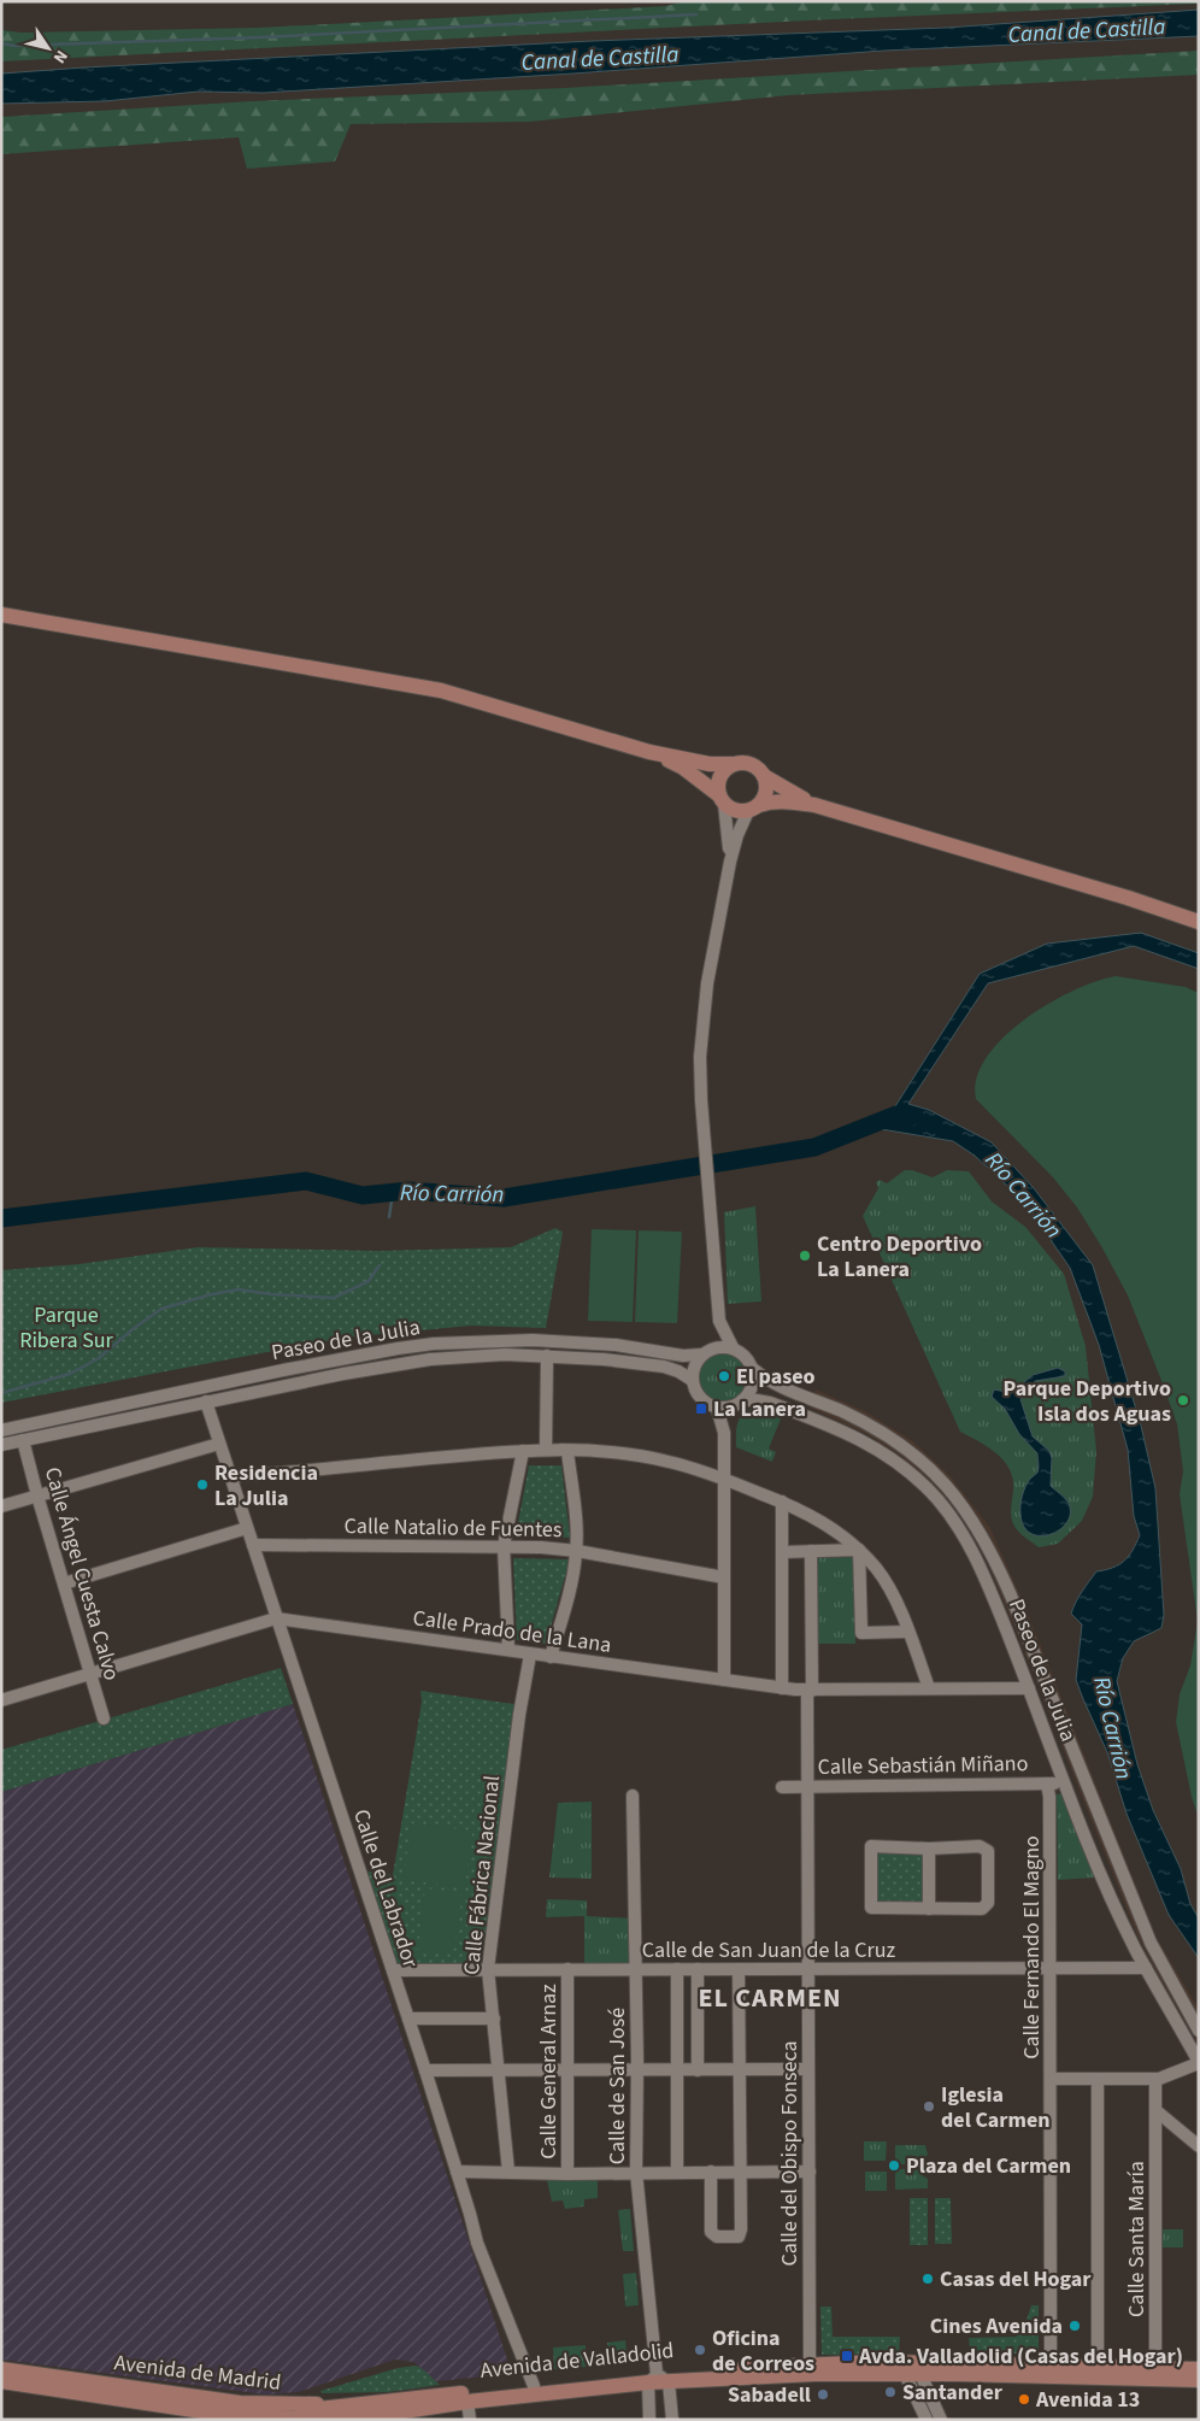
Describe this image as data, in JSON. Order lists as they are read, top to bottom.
{
  "streets": {
    "main road": ["Avenida de Valladolid", "Avenida de Madrid"],
    "street": [
      "Paseo de la Julia",
      "Calle Natalio de Fuentes",
      "Calle Ángel Cuesta Calvo",
      "Calle Prado de la Lana",
      "Calle Sebastián Miñano",
      "Calle Fábrica Nacional",
      "Calle del Labrador",
      "Calle Fernando El Magno",
      "Calle de San Juan de la Cruz",
      "Calle General Arnaz",
      "Calle de San José",
      "Calle del Obispo Fonseca",
      "Calle Santa María"
    ]
  },
  "crossings": [
    ["Paseo de la Julia", "Calle Ángel Cuesta Calvo"],
    ["Paseo de la Julia", "Calle Prado de la Lana"],
    ["Paseo de la Julia", "Calle Sebastián Miñano"],
    ["Paseo de la Julia", "Calle del Labrador"],
    ["Paseo de la Julia", "Calle de San Juan de la Cruz"],
    ["Calle Natalio de Fuentes", "Calle del Labrador"],
    ["Calle Ángel Cuesta Calvo", "Calle Prado de la Lana"],
    ["Calle Prado de la Lana", "Calle Fábrica Nacional"],
    ["Calle Prado de la Lana", "Calle del Labrador"],
    ["Calle Prado de la Lana", "Calle del Obispo Fonseca"],
    ["Calle Sebastián Miñano", "Calle Fernando El Magno"],
    ["Calle Sebastián Miñano", "Calle del Obispo Fonseca"],
    ["Calle Fábrica Nacional", "Calle de San Juan de la Cruz"],
    ["Calle del Labrador", "Calle de San Juan de la Cruz"],
    ["Calle del Labrador", "Avenida de Valladolid"],
    ["Calle Fernando El Magno", "Calle de San Juan de la Cruz"],
    ["Calle Fernando El Magno", "Avenida de Valladolid"],
    ["Calle de San Juan de la Cruz", "Calle General Arnaz"],
    ["Calle de San Juan de la Cruz", "Calle de San José"],
    ["Calle de San Juan de la Cruz", "Calle del Obispo Fonseca"],
    ["Calle de San José", "Avenida de Valladolid"],
    ["Calle del Obispo Fonseca", "Avenida de Valladolid"],
    ["Calle Santa María", "Avenida de Valladolid"],
    ["Avenida de Valladolid", "Avenida de Madrid"]
  ],
  "districts": ["EL CARMEN"],
  "water": ["Canal de Castilla", "Río Carrión"],
  "parks": ["Parque Ribera Sur"],
  "places": {
    "other": [
      "Centro Deportivo La Lanera",
      "El paseo",
      "Parque Deportivo Isla dos Aguas",
      "Residencia La Julia",
      "Iglesia del Carmen",
      "Plaza del Carmen",
      "Casas del Hogar",
      "Cines Avenida",
      "Oficina de Correos",
      "Santander",
      "Sabadell",
      "Avenida 13"
    ],
    "transit": ["La Lanera", "Avda. Valladolid (Casas del Hogar)"]
  },
  "north": "bottom right"
}
